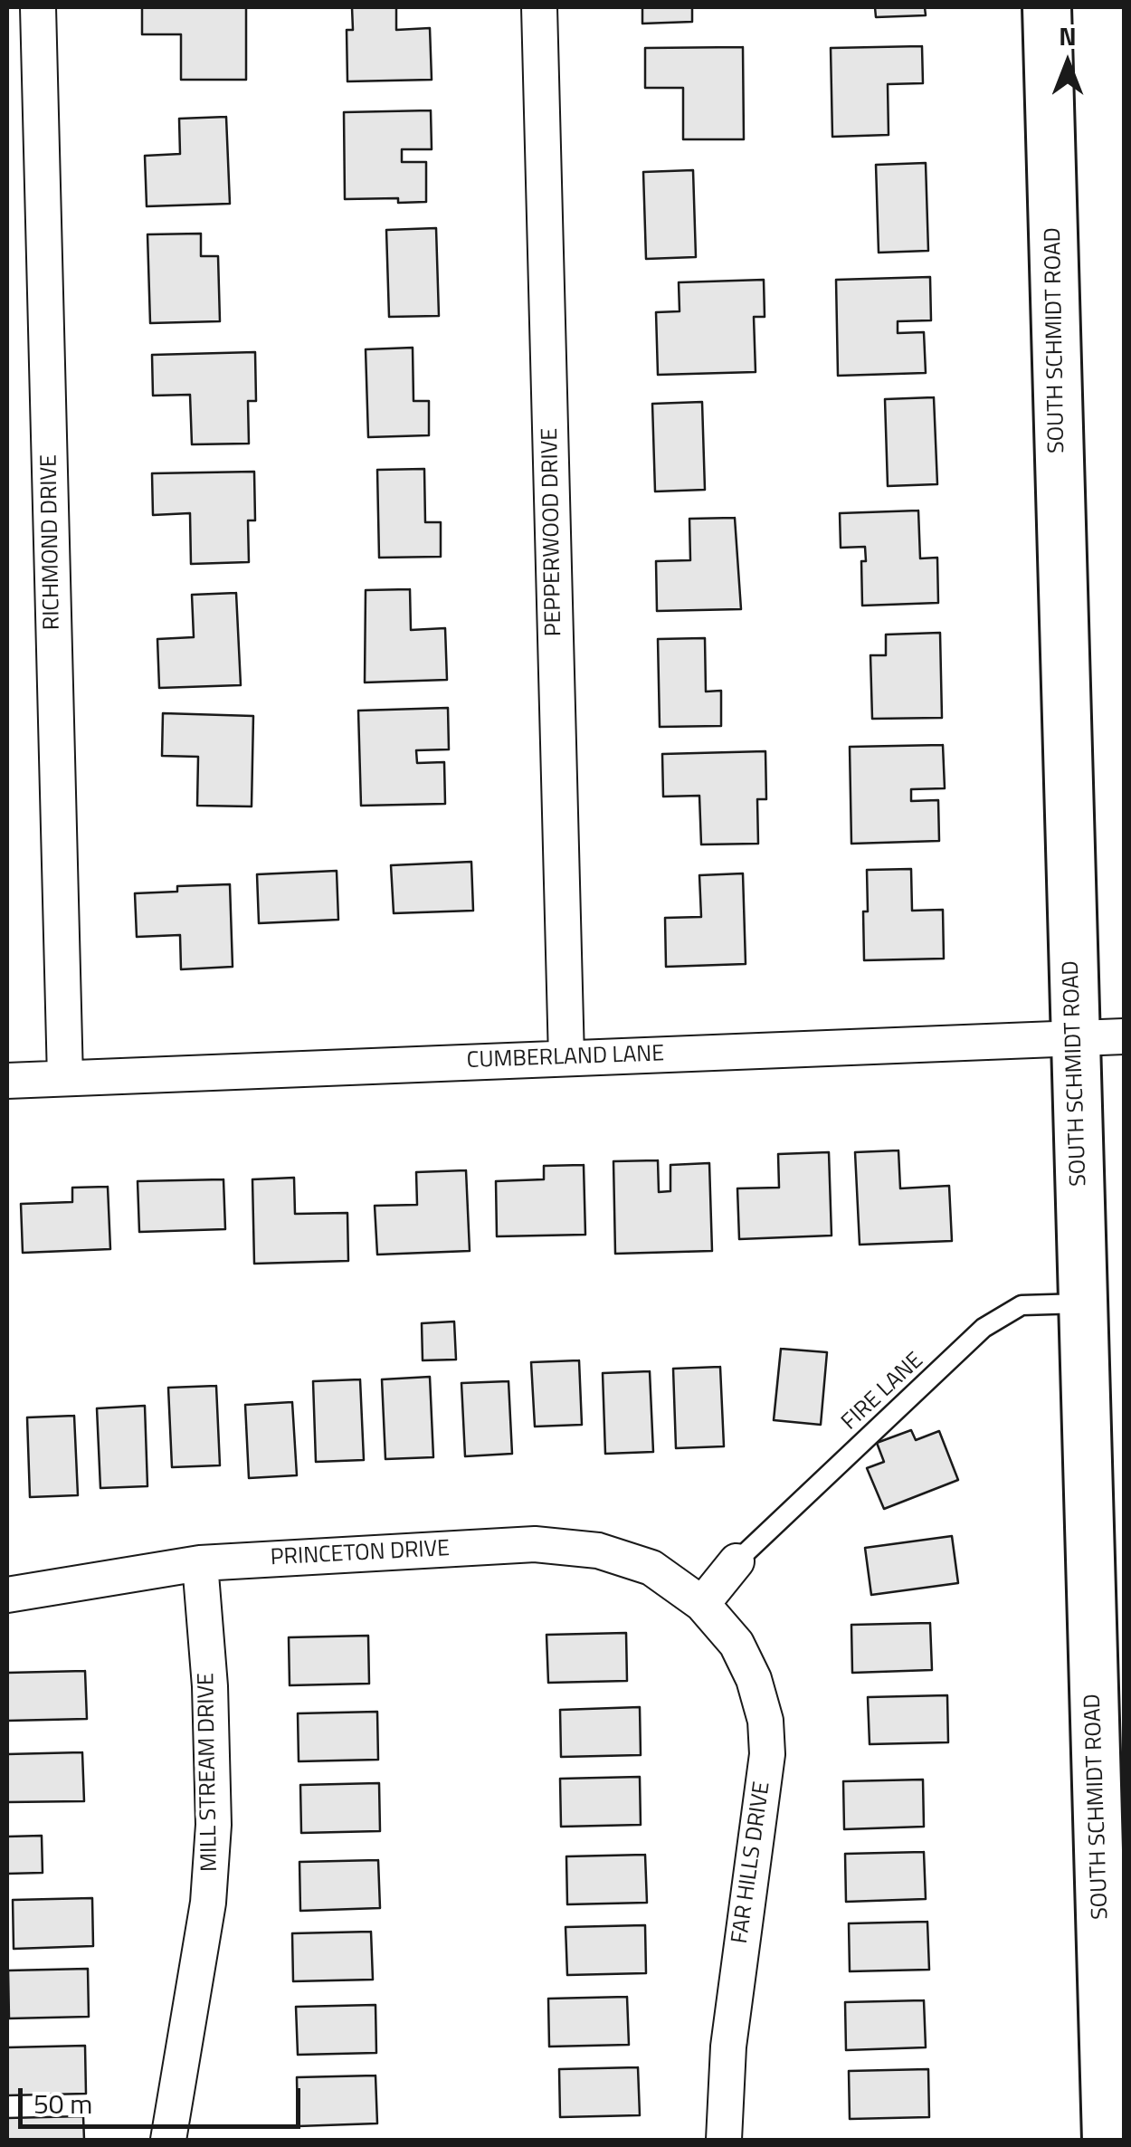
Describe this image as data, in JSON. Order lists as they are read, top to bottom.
{
  "streets": {
    "street": [
      "SOUTH SCHMIDT ROAD",
      "PEPPERWOOD DRIVE",
      "RICHMOND DRIVE",
      "CUMBERLAND LANE",
      "PRINCETON DRIVE",
      "MILL STREAM DRIVE",
      "FAR HILLS DRIVE"
    ],
    "lane": ["FIRE LANE"]
  },
  "crossings": [
    ["SOUTH SCHMIDT ROAD", "CUMBERLAND LANE"],
    ["SOUTH SCHMIDT ROAD", "FIRE LANE"],
    ["PEPPERWOOD DRIVE", "CUMBERLAND LANE"],
    ["RICHMOND DRIVE", "CUMBERLAND LANE"],
    ["PRINCETON DRIVE", "MILL STREAM DRIVE"],
    ["PRINCETON DRIVE", "FAR HILLS DRIVE"]
  ],
  "scale_bar": "50 m",
  "north": "top"
}
